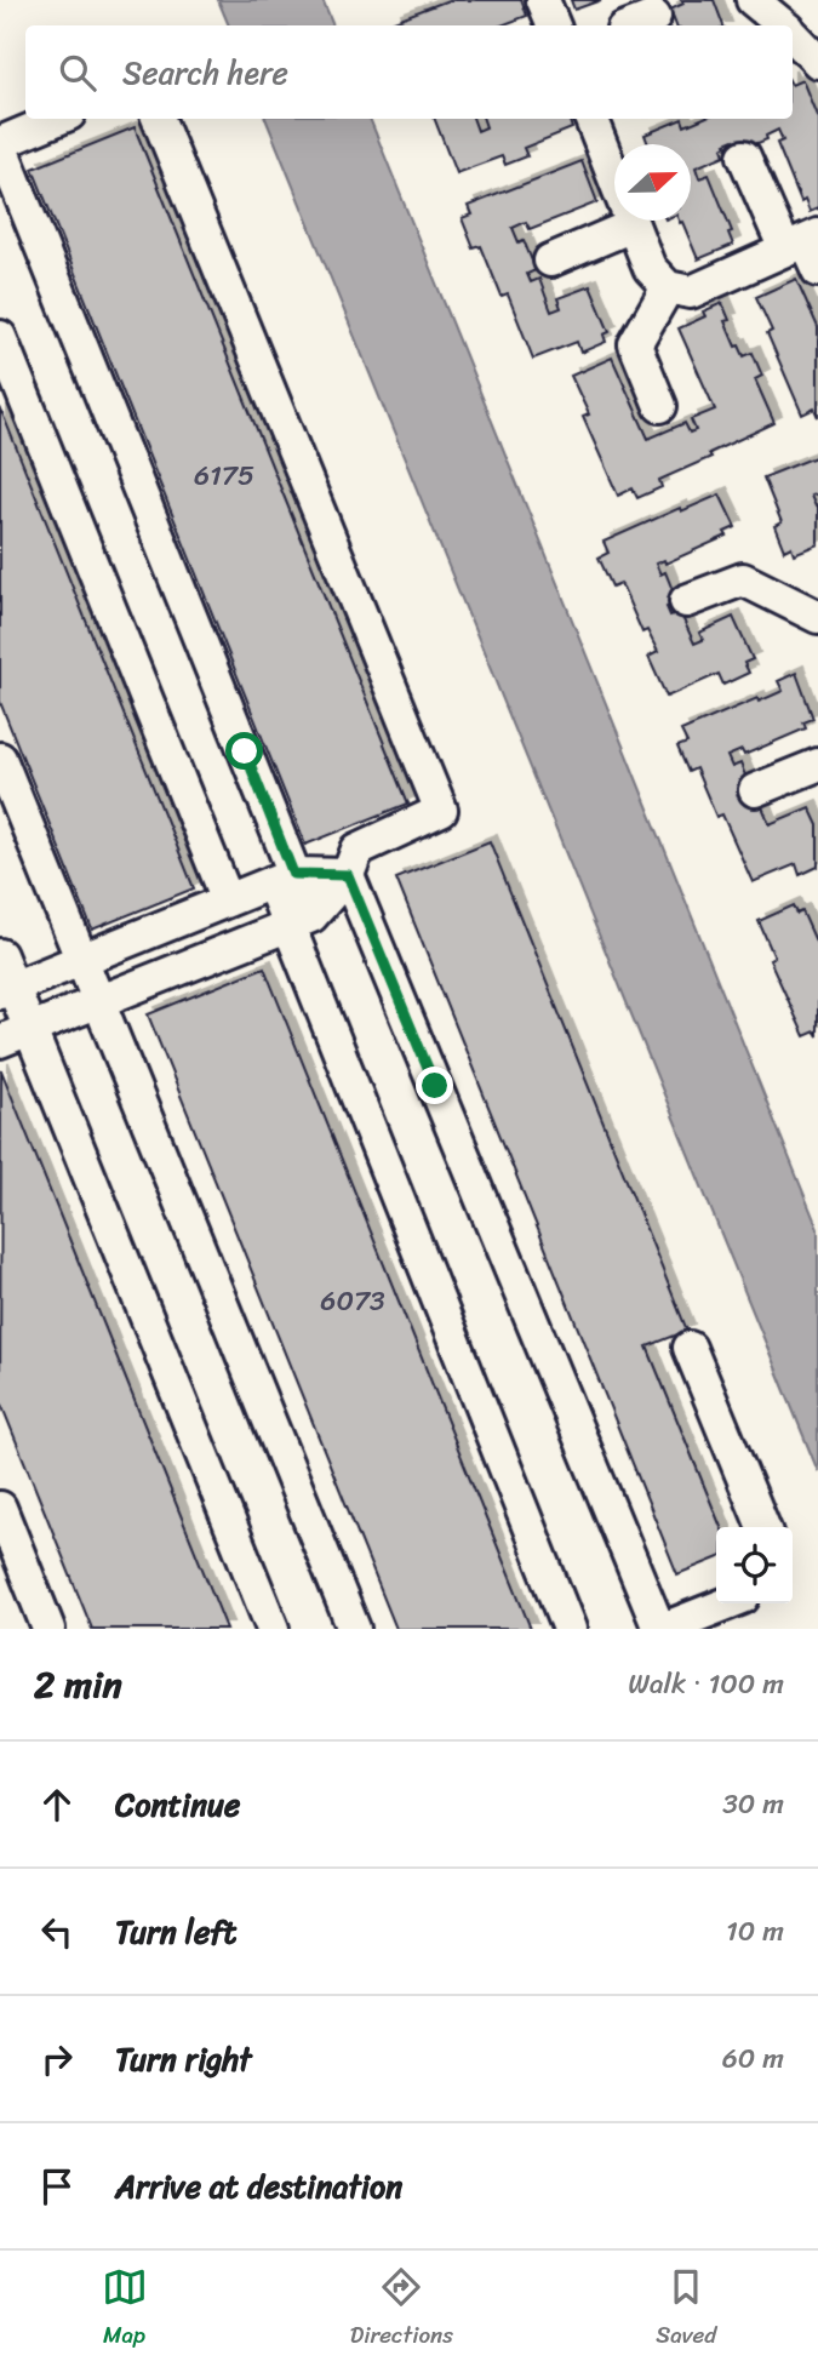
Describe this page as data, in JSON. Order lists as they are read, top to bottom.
{
  "house_numbers": ["6175", "6073"],
  "north": "right",
  "page": {
    "search": "Search here",
    "heading": ["2 min", "Walk · 100 m"],
    "list": [
      ["Continue", "30 m"],
      ["Turn left", "10 m"],
      ["Turn right", "60 m"],
      "Arrive at destination"
    ],
    "nav": ["Map", "Directions", "Saved"]
  }
}
